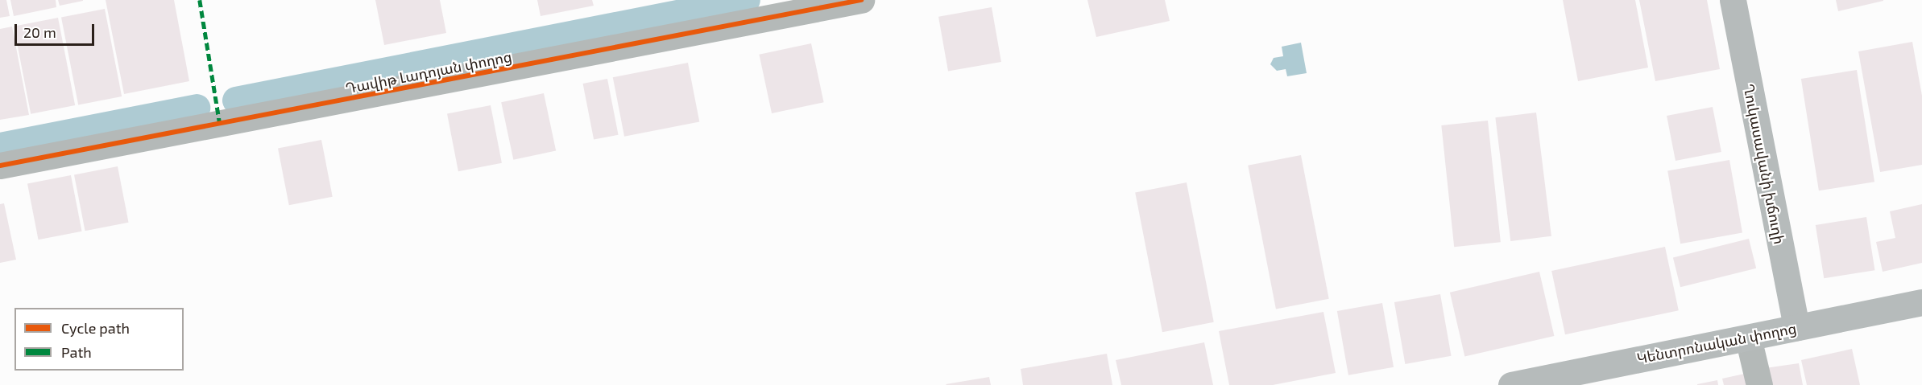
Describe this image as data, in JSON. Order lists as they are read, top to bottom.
{
  "streets": {
    "main road": ["Ղուկասավանի խճուղի", "Կենտրոնական փողոց"],
    "street": ["Դավիթ Լադոյան փողոց"]
  },
  "crossings": [
    ["Ղուկասավանի խճուղի", "Կենտրոնական փողոց"]
  ],
  "legend": ["Cycle path", "Path"],
  "scale_bar": "20 m"
}
